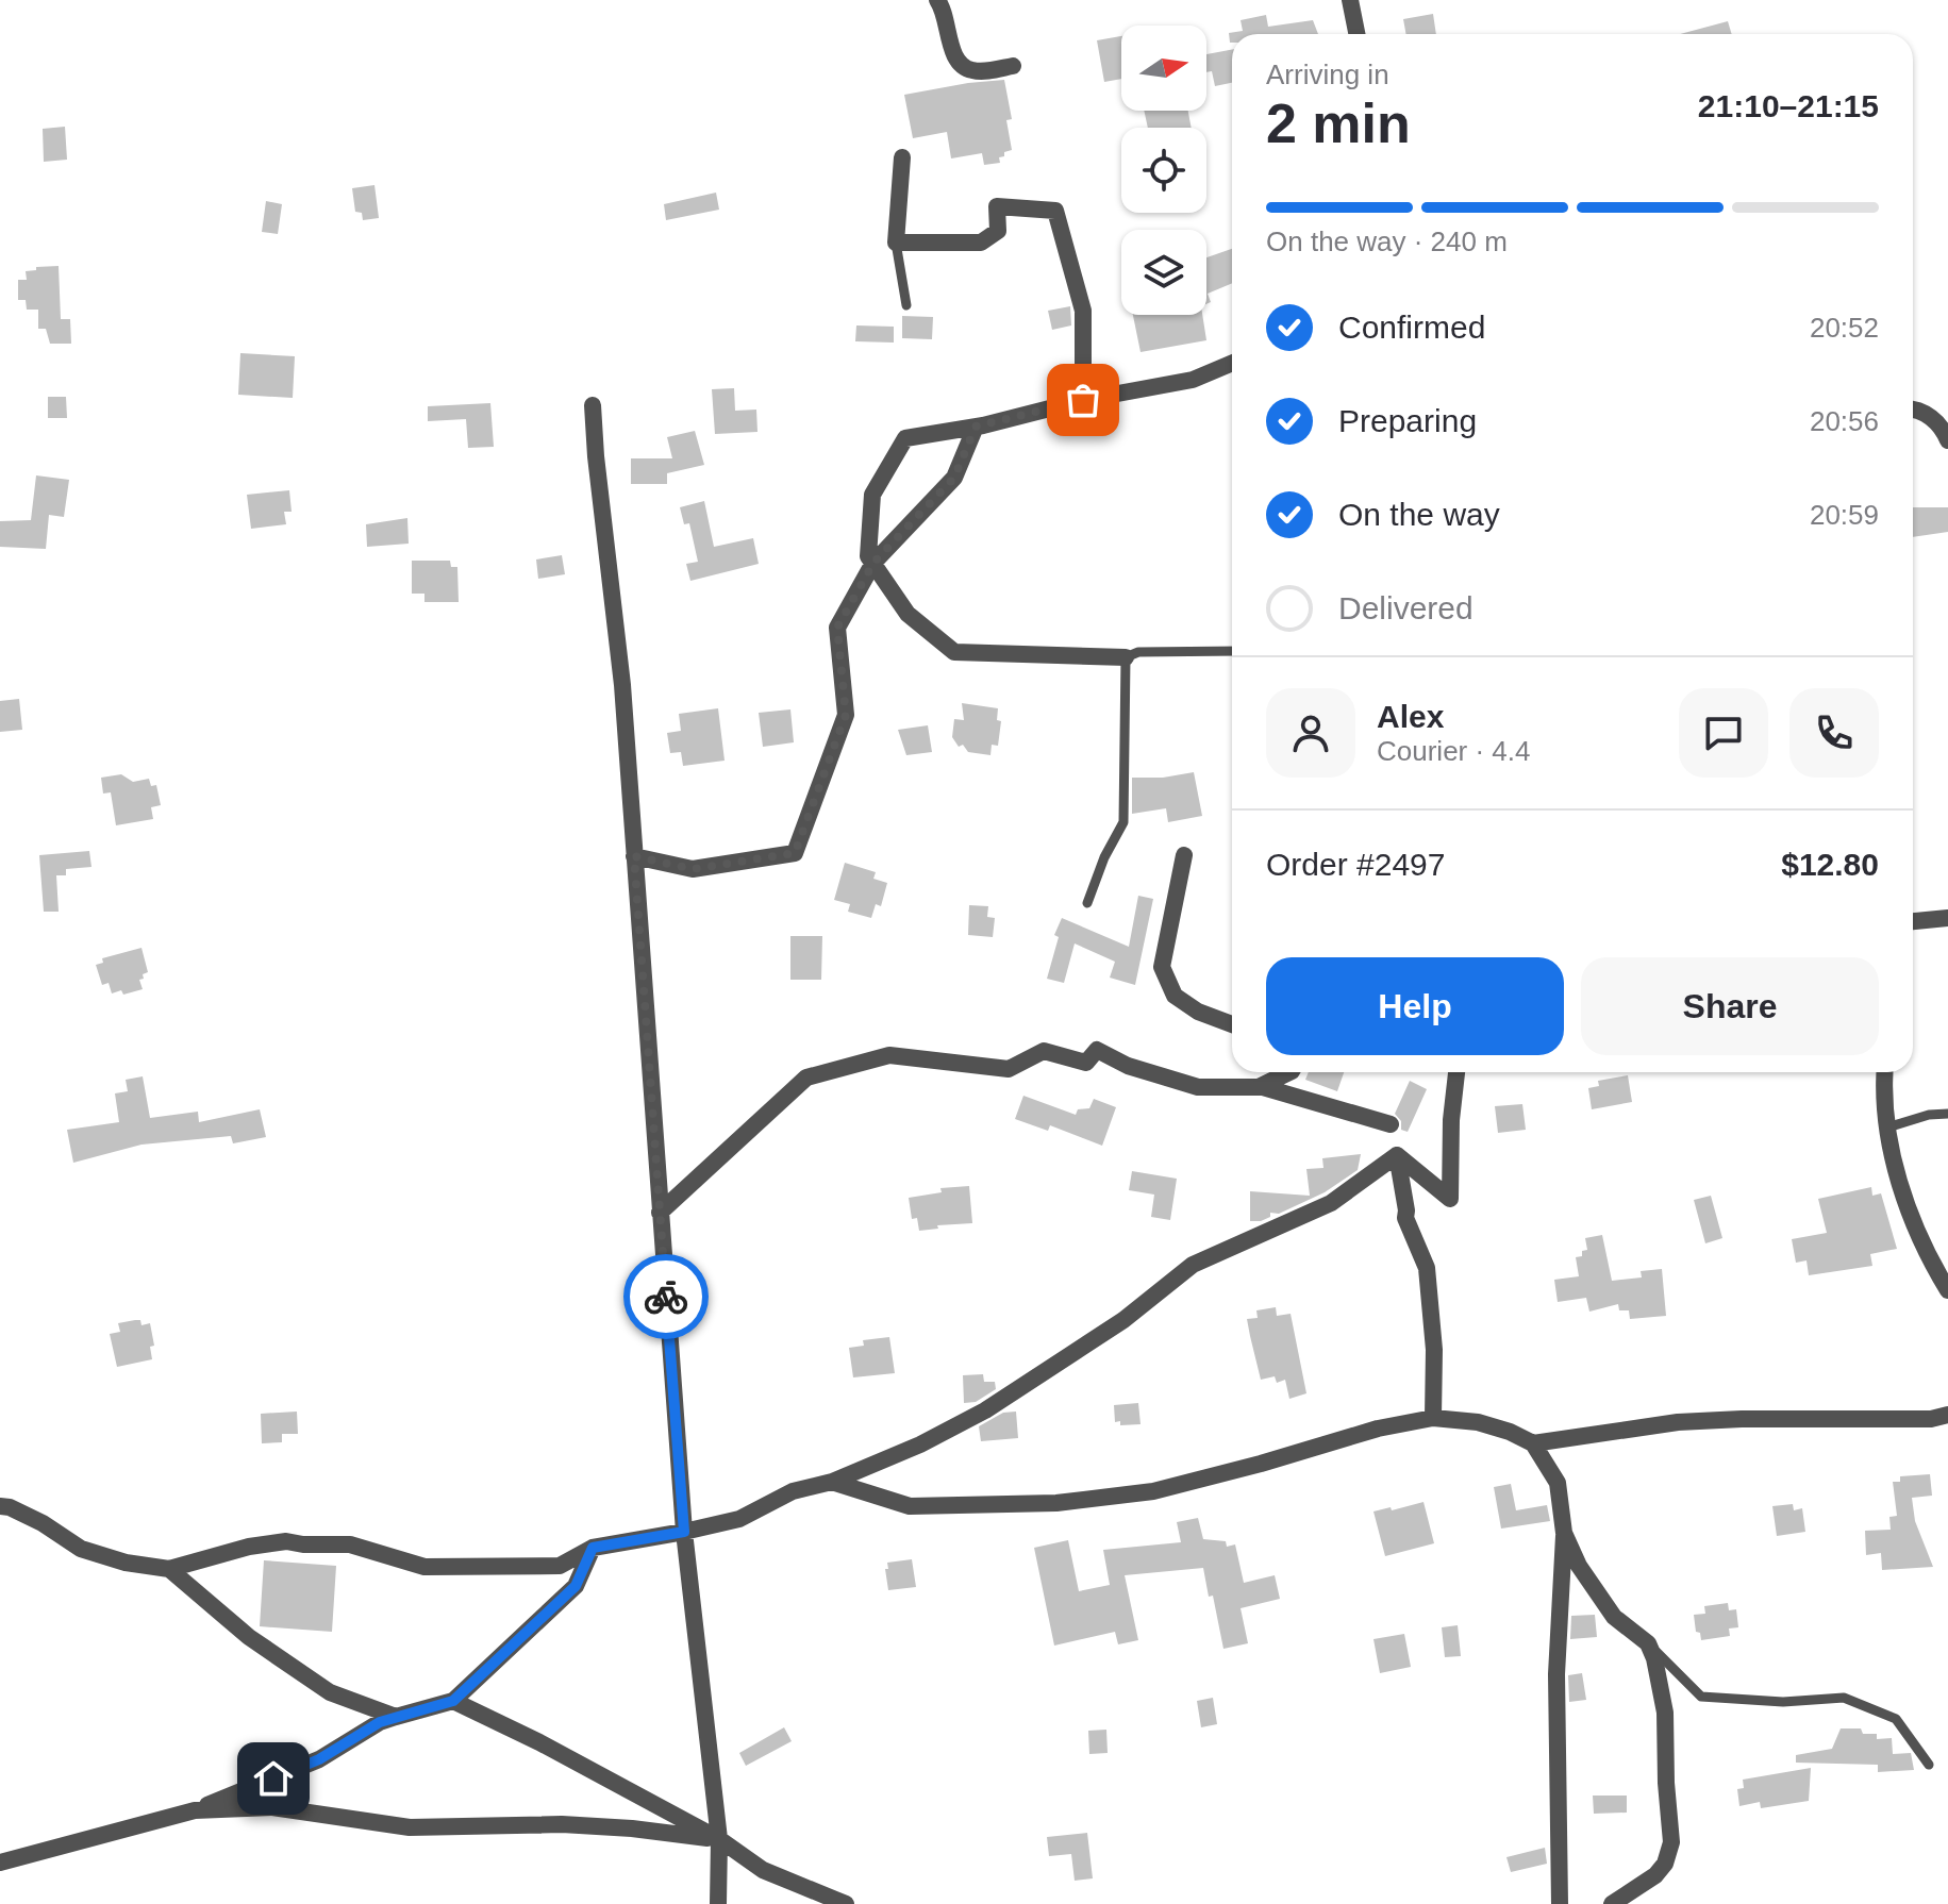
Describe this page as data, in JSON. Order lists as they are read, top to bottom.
{
  "north": "right",
  "page": {
    "heading": ["2 min", "Arriving in", "21:10–21:15"],
    "panel": [
      "Alex",
      "Courier · 4.4",
      "Order #2497",
      "$12.80"
    ],
    "bar": "On the way · 240 m",
    "list": [
      ["Confirmed", "20:52"],
      ["Preparing", "20:56"],
      ["On the way", "20:59"],
      "Delivered"
    ],
    "buttons": ["Help", "Share"]
  }
}
